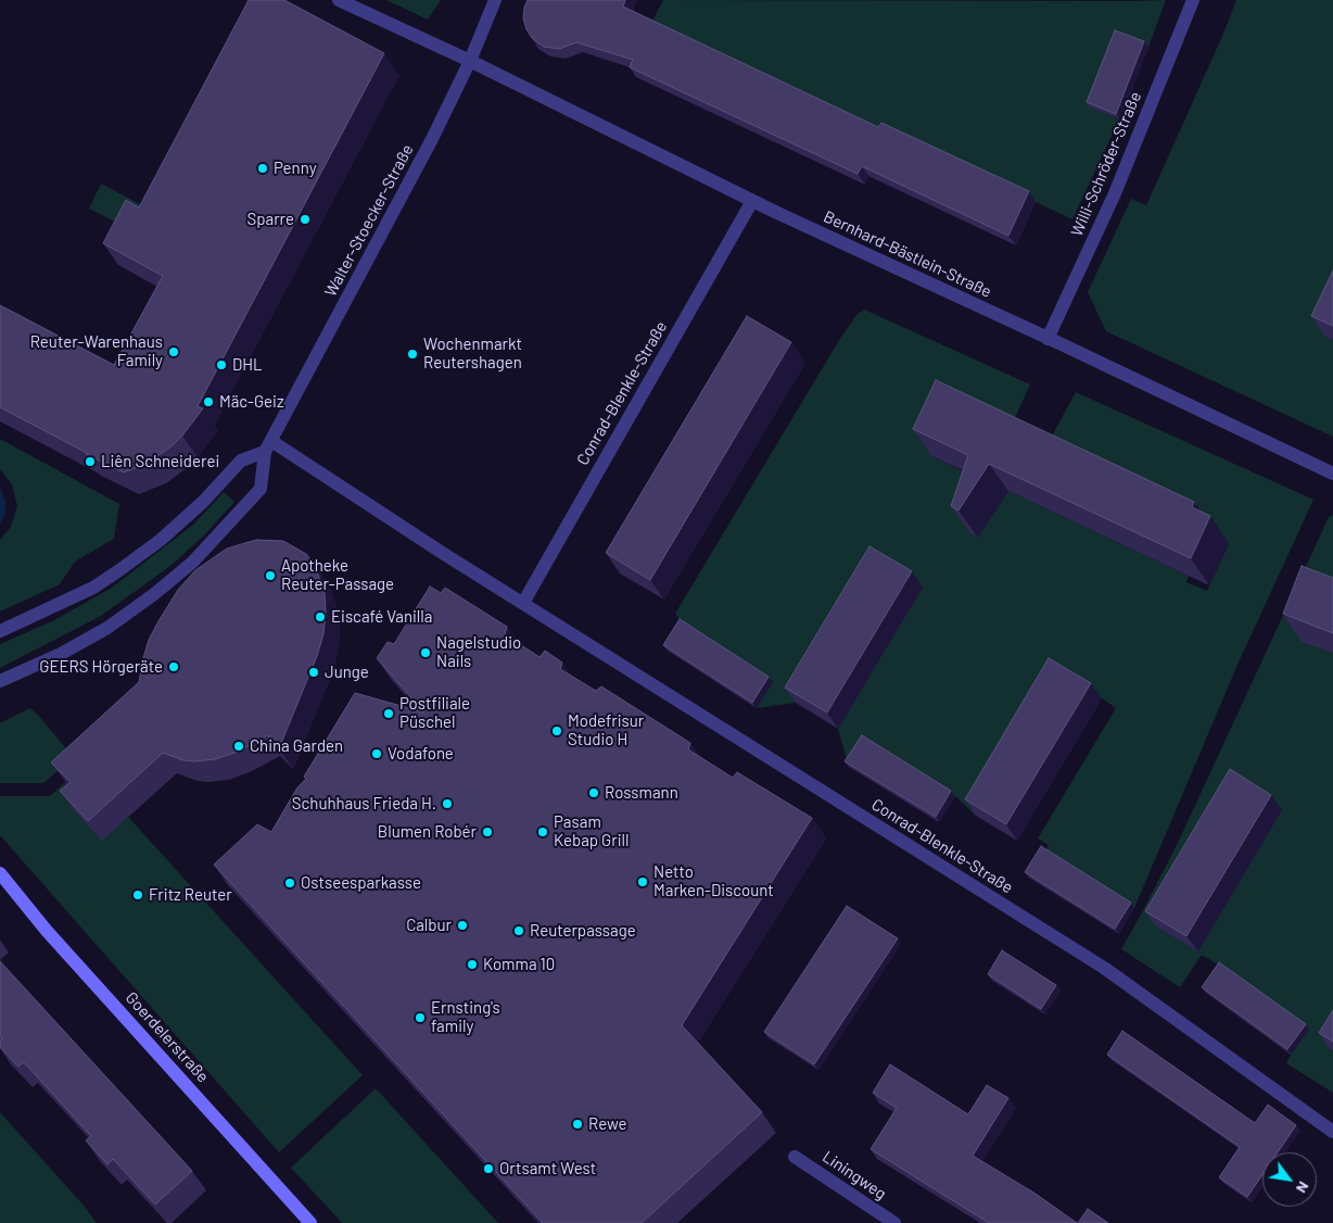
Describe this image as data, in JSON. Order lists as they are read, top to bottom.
{
  "streets": {
    "street": [
      "Willi-Schröder-Straße",
      "Walter-Stoecker-Straße",
      "Bernhard-Bästlein-Straße",
      "Conrad-Blenkle-Straße",
      "Goerdelerstraße",
      "Liningweg"
    ]
  },
  "crossings": [
    ["Willi-Schröder-Straße", "Bernhard-Bästlein-Straße"],
    ["Walter-Stoecker-Straße", "Bernhard-Bästlein-Straße"],
    ["Walter-Stoecker-Straße", "Conrad-Blenkle-Straße"],
    ["Bernhard-Bästlein-Straße", "Conrad-Blenkle-Straße"]
  ],
  "places": [
    "Penny",
    "Sparre",
    "Reuter-Warenhaus Family",
    "Wochenmarkt Reutershagen",
    "DHL",
    "Mäc-Geiz",
    "Liên Schneiderei",
    "Apotheke Reuter-Passage",
    "Eiscafé Vanilla",
    "Nagelstudio Nails",
    "GEERS Hörgeräte",
    "Junge",
    "Postfiliale Püschel",
    "Modefrisur Studio H",
    "China Garden",
    "Vodafone",
    "Rossmann",
    "Schuhhaus Frieda H.",
    "Blumen Robér",
    "Pasam Kebap Grill",
    "Netto Marken-Discount",
    "Ostseesparkasse",
    "Fritz Reuter",
    "Calbur",
    "Reuterpassage",
    "Komma 10",
    "Ernsting's family",
    "Rewe",
    "Ortsamt West"
  ],
  "north": "bottom right"
}
